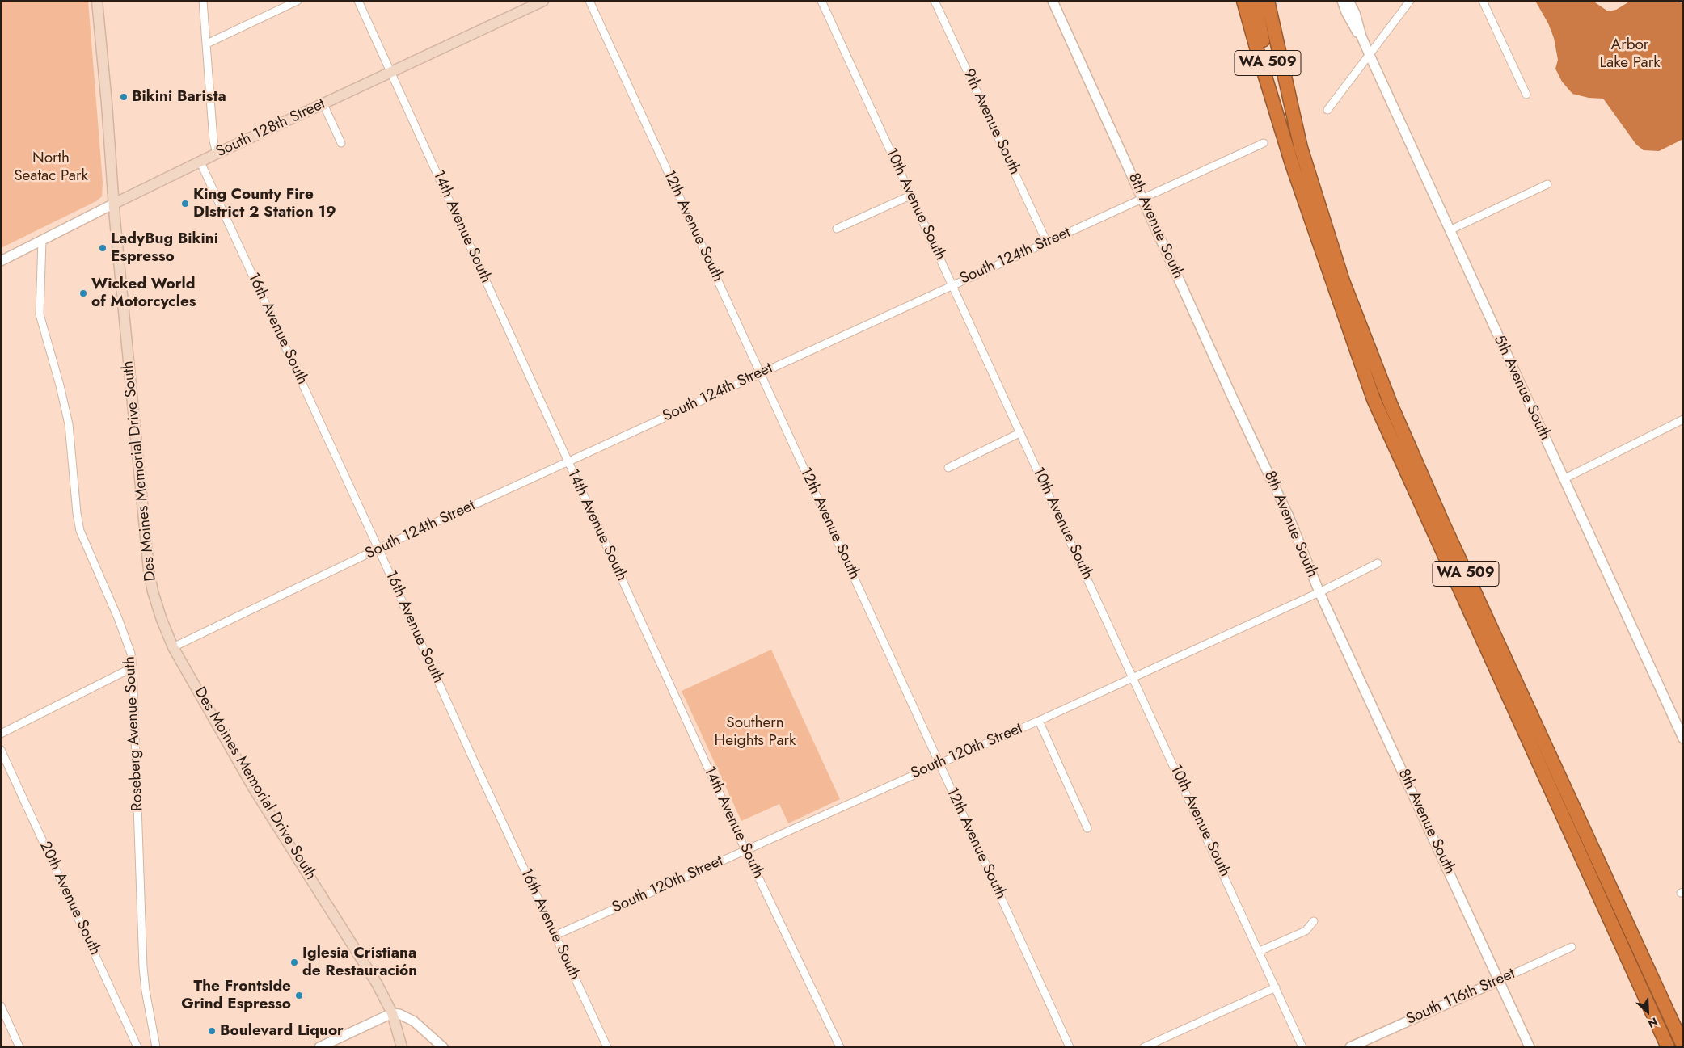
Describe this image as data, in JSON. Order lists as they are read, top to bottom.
{
  "streets": {
    "highway": ["WA 509"],
    "main road": ["South 128th Street", "Des Moines Memorial Drive South"],
    "street": [
      "9th Avenue South",
      "10th Avenue South",
      "12th Avenue South",
      "8th Avenue South",
      "14th Avenue South",
      "South 124th Street",
      "16th Avenue South",
      "5th Avenue South",
      "Roseberg Avenue South",
      "South 120th Street",
      "20th Avenue South",
      "South 116th Street"
    ]
  },
  "crossings": [
    ["9th Avenue South", "South 124th Street"],
    ["South 128th Street", "14th Avenue South"],
    ["South 128th Street", "16th Avenue South"],
    ["South 128th Street", "Des Moines Memorial Drive South"],
    ["South 128th Street", "Roseberg Avenue South"],
    ["10th Avenue South", "South 124th Street"],
    ["10th Avenue South", "South 120th Street"],
    ["12th Avenue South", "South 124th Street"],
    ["12th Avenue South", "South 120th Street"],
    ["8th Avenue South", "South 124th Street"],
    ["8th Avenue South", "South 120th Street"],
    ["8th Avenue South", "South 116th Street"],
    ["14th Avenue South", "South 124th Street"],
    ["14th Avenue South", "South 120th Street"],
    ["South 124th Street", "16th Avenue South"],
    ["South 124th Street", "Des Moines Memorial Drive South"],
    ["16th Avenue South", "South 120th Street"]
  ],
  "parks": ["Arbor Lake Park", "North Seatac Park", "Southern Heights Park"],
  "places": [
    "Bikini Barista",
    "King County Fire DIstrict 2 Station 19",
    "LadyBug Bikini Espresso",
    "Wicked World of Motorcycles",
    "Iglesia Cristiana de Restauración",
    "The Frontside Grind Espresso",
    "Boulevard Liquor"
  ],
  "north": "bottom right"
}
